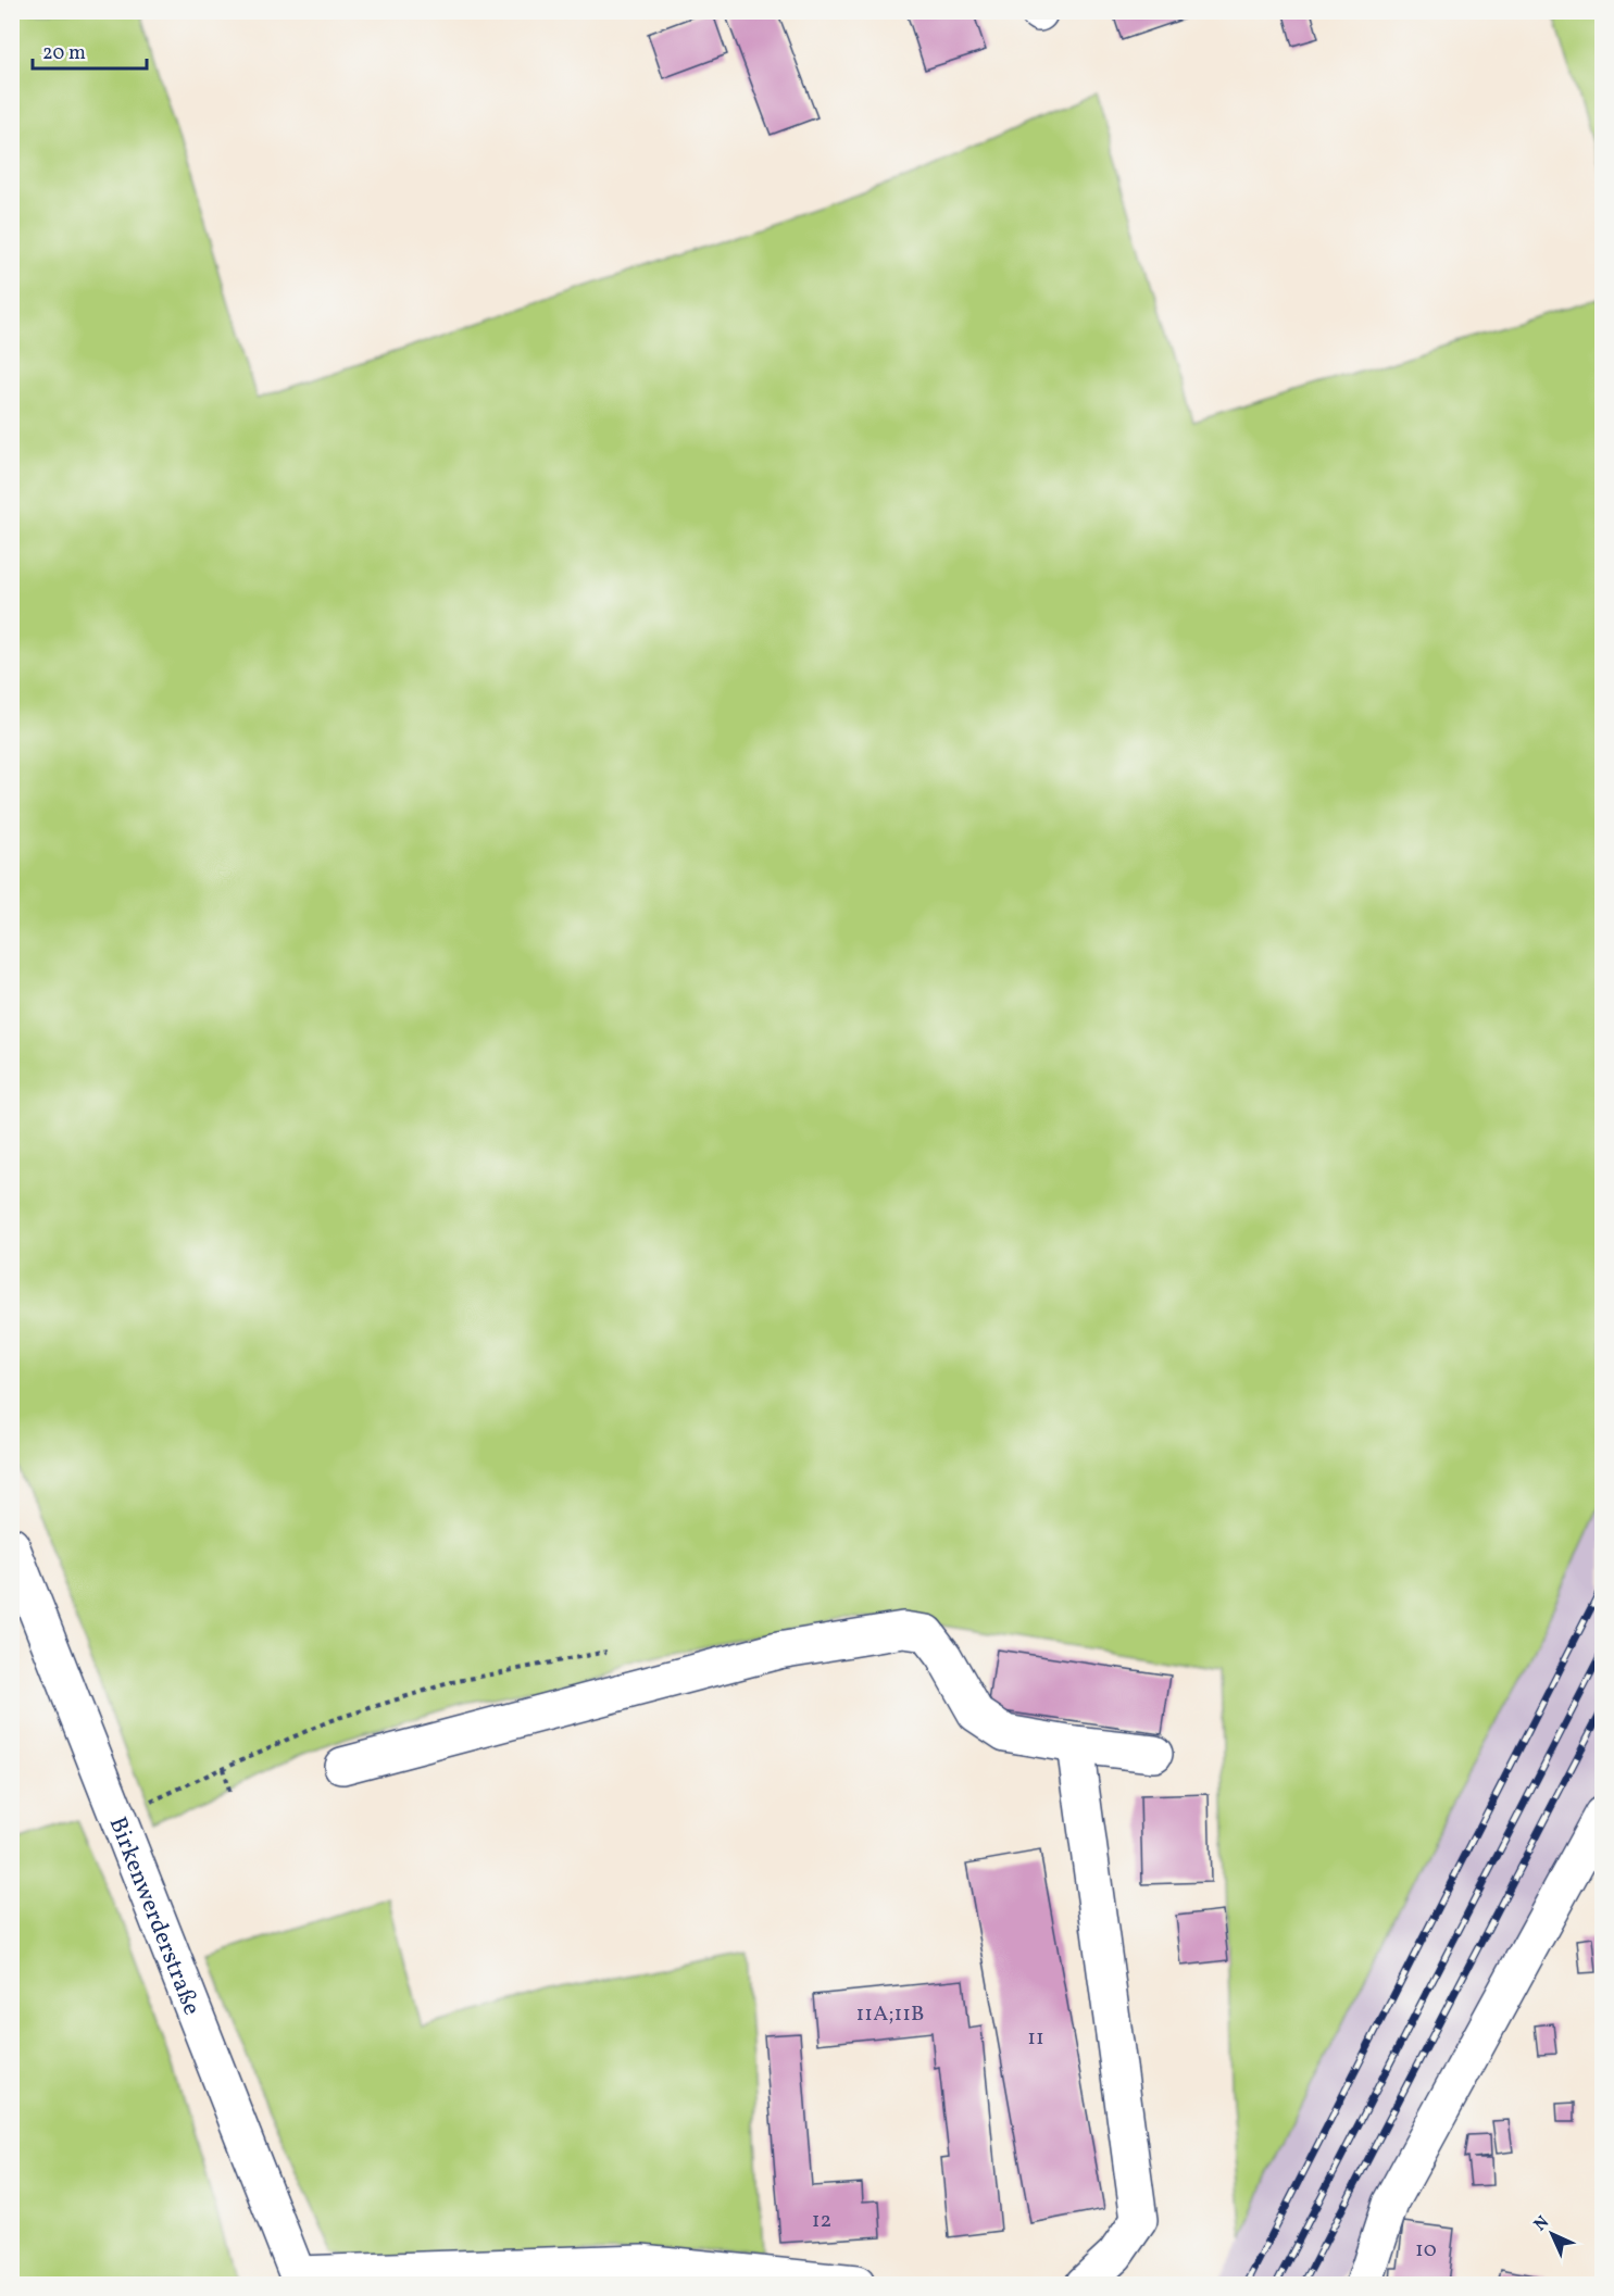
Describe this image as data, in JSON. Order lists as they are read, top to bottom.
{
  "streets": {
    "street": ["Birkenwerderstraße"]
  },
  "house_numbers": [
    "11A;11B",
    "11",
    "12",
    "10"
  ],
  "scale_bar": "20 m",
  "north": "top left"
}
